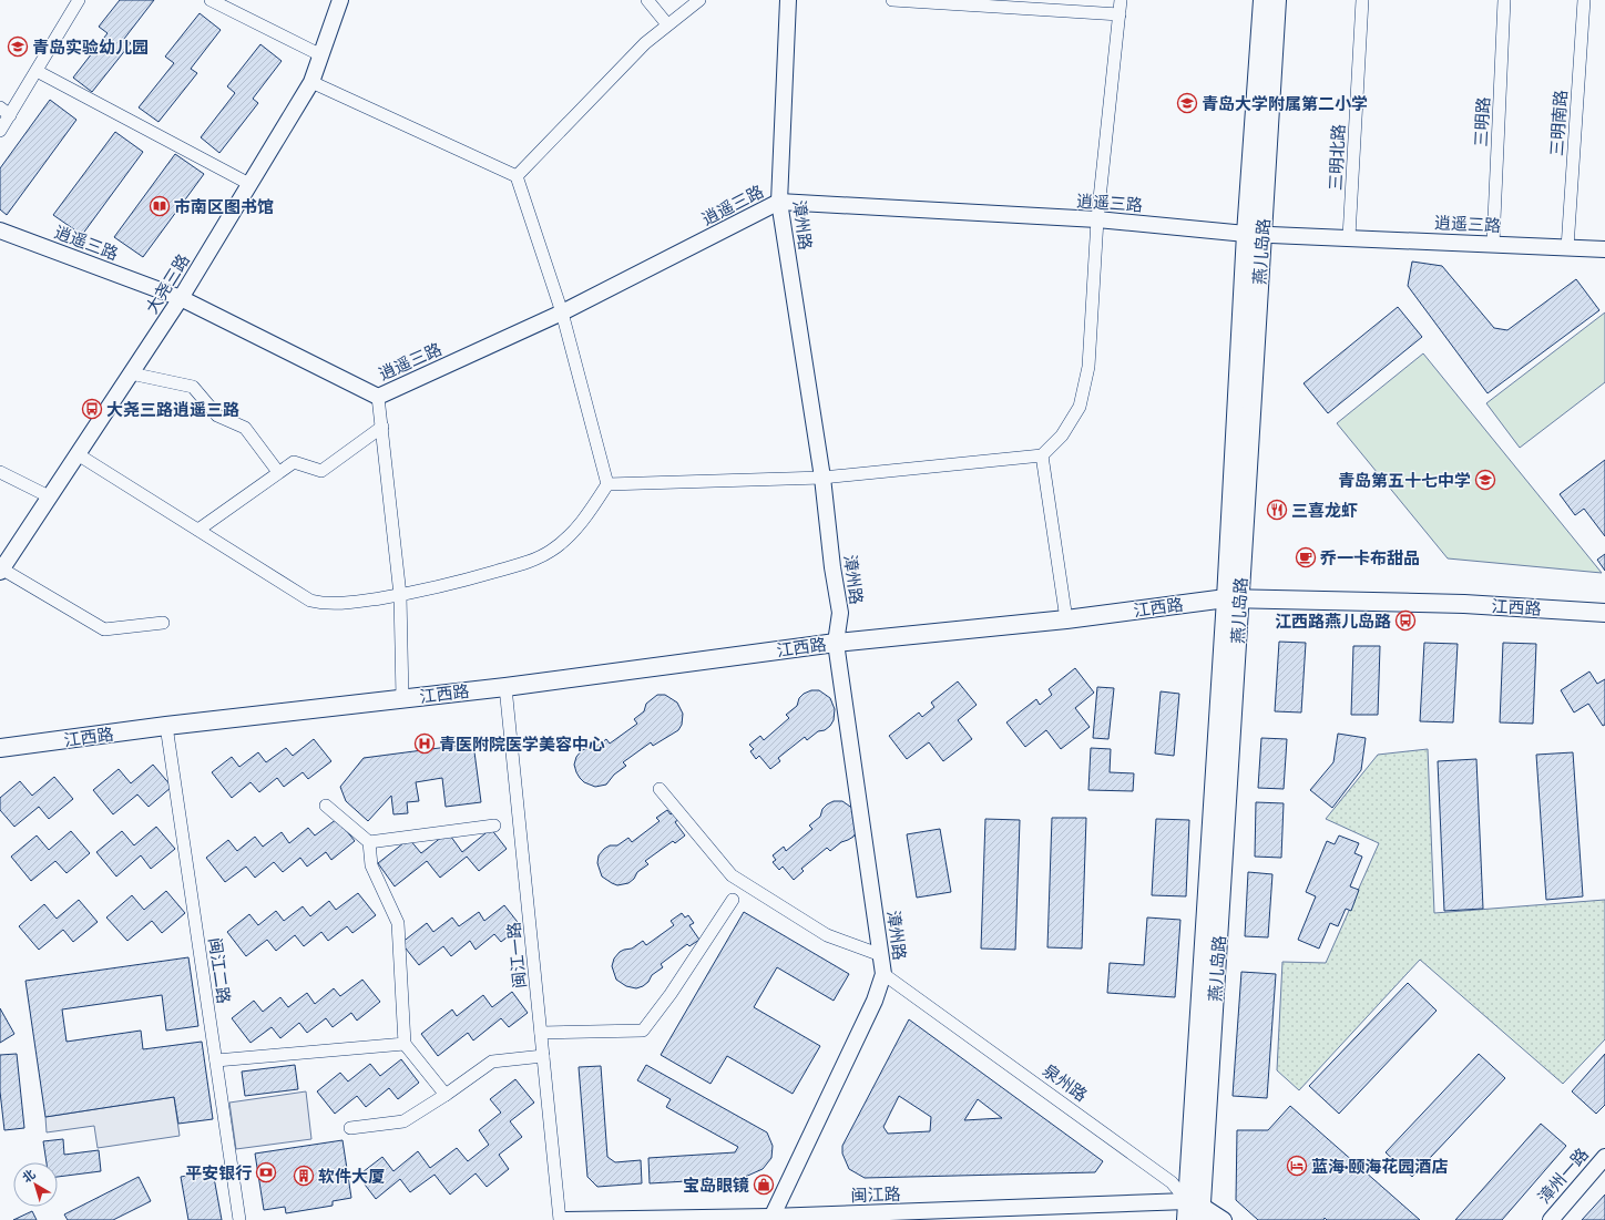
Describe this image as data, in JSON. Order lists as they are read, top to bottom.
{
  "streets": {
    "main road": ["燕儿岛路", "江西路"],
    "street": [
      "三明路",
      "三明南路",
      "三明北路",
      "逍遥三路",
      "漳州路",
      "大尧三路",
      "闽江一路",
      "闽江二路",
      "泉州路",
      "漳州一路",
      "闽江路"
    ]
  },
  "crossings": [
    ["三明路", "逍遥三路"],
    ["三明南路", "逍遥三路"],
    ["三明北路", "逍遥三路"],
    ["逍遥三路", "漳州路"],
    ["逍遥三路", "燕儿岛路"],
    ["逍遥三路", "大尧三路"],
    ["漳州路", "江西路"],
    ["漳州路", "泉州路"],
    ["漳州路", "闽江路"],
    ["燕儿岛路", "江西路"],
    ["燕儿岛路", "泉州路"],
    ["燕儿岛路", "闽江路"],
    ["江西路", "闽江一路"],
    ["江西路", "闽江二路"],
    ["泉州路", "闽江路"]
  ],
  "places": {
    "school or university": ["青岛实验幼儿园", "青岛大学附属第二小学", "青岛第五十七中学"],
    "library": ["市南区图书馆"],
    "bus stop": ["大尧三路逍遥三路", "江西路燕儿岛路"],
    "restaurant": ["三喜龙虾"],
    "cafe": ["乔一卡布甜品"],
    "hospital": ["青医附院医学美容中心"],
    "hotel": ["蓝海·颐海花园酒店"],
    "bank": ["平安银行"],
    "building": ["软件大厦"],
    "shop": ["宝岛眼镜"]
  },
  "north": "top left"
}
